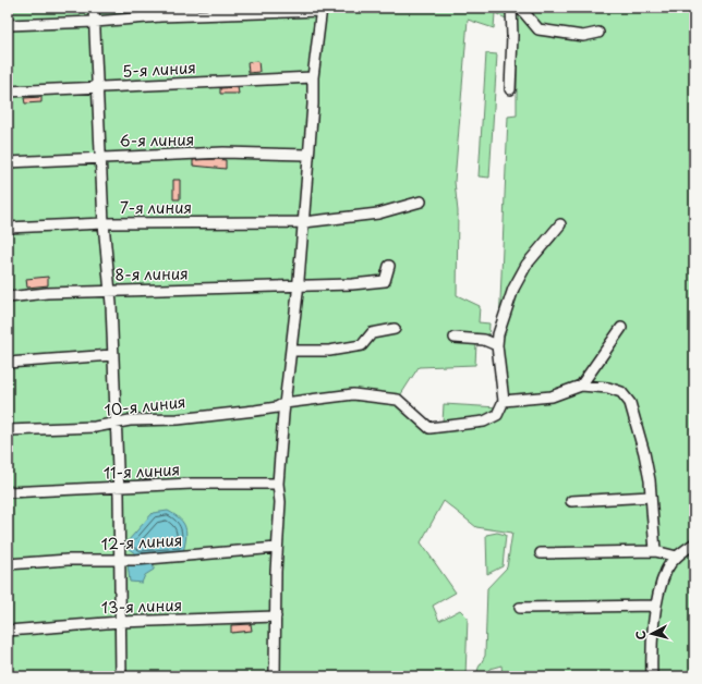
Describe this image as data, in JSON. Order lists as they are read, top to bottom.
{
  "streets": {
    "street": [
      "5-я линия",
      "6-я линия",
      "7-я линия",
      "8-я линия",
      "10-я линия",
      "11-я линия",
      "12-я линия",
      "13-я линия"
    ]
  },
  "north": "left"
}
